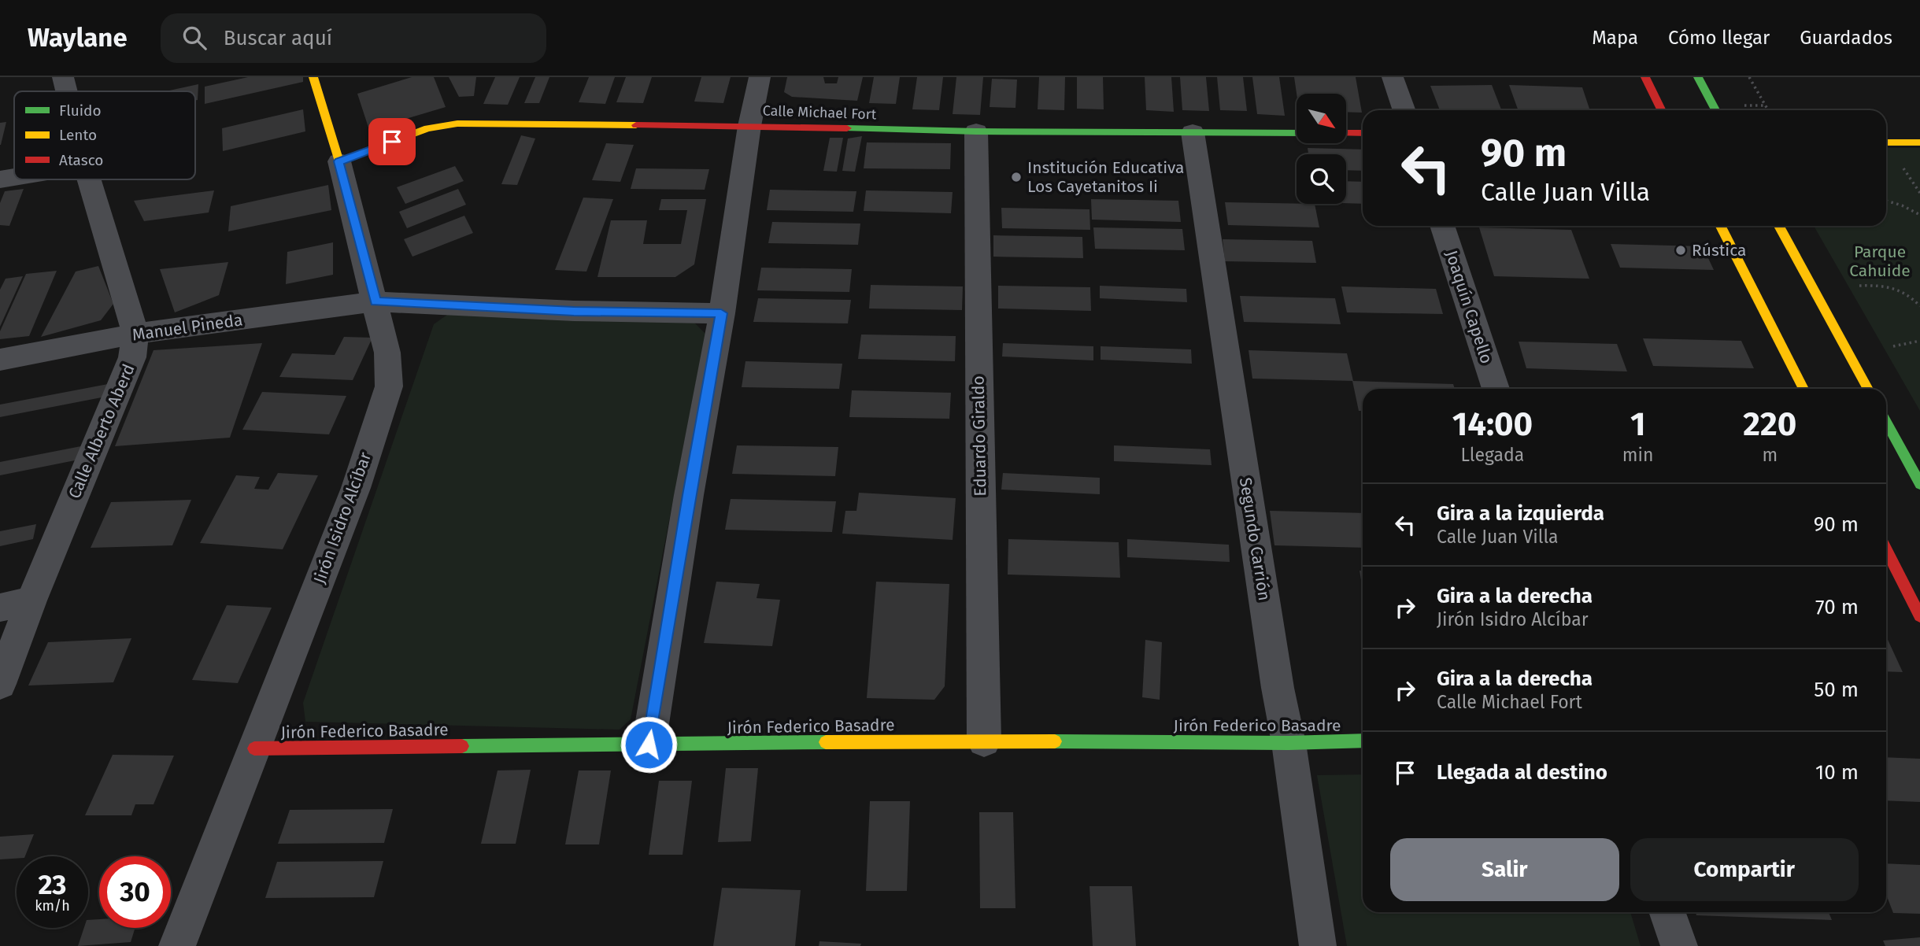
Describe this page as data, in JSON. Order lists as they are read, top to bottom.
{
  "streets": {
    "street": [
      "Calle Michael Fort",
      "Joaquín Capello",
      "Manuel Pineda",
      "Calle Alberto Aberd",
      "Eduardo Giraldo",
      "Jirón Isidro Alcíbar",
      "Segundo Carrión",
      "Jirón Federico Basadre"
    ]
  },
  "crossings": [
    ["Calle Michael Fort", "Eduardo Giraldo"],
    ["Calle Michael Fort", "Jirón Isidro Alcíbar"],
    ["Calle Michael Fort", "Segundo Carrión"],
    ["Manuel Pineda", "Calle Alberto Aberd"],
    ["Manuel Pineda", "Jirón Isidro Alcíbar"],
    ["Eduardo Giraldo", "Jirón Federico Basadre"],
    ["Jirón Isidro Alcíbar", "Jirón Federico Basadre"],
    ["Segundo Carrión", "Jirón Federico Basadre"]
  ],
  "parks": ["Parque Cahuide"],
  "places": ["Institución Educativa Los Cayetanitos Ii", "Rústica"],
  "legend": ["Fluido", "Lento", "Atasco"],
  "north": "bottom right",
  "page": {
    "header": "Waylane",
    "search": "Buscar aquí",
    "nav": ["Mapa", "Cómo llegar", "Guardados"],
    "turn": ["90 m", "Calle Juan Villa"],
    "eta": [
      "14:00",
      "Llegada",
      "1",
      "min",
      "220",
      "m"
    ],
    "list": [
      {
        "name": "Gira a la izquierda",
        "note": "Calle Juan Villa",
        "value": "90 m"
      },
      {
        "name": "Gira a la derecha",
        "note": "Jirón Isidro Alcíbar",
        "value": "70 m"
      },
      {
        "name": "Gira a la derecha",
        "note": "Calle Michael Fort",
        "value": "50 m"
      },
      {
        "name": "Llegada al destino",
        "value": "10 m"
      }
    ],
    "buttons": ["Salir", "Compartir"],
    "speed": "23 km/h",
    "limit": "30"
  }
}
